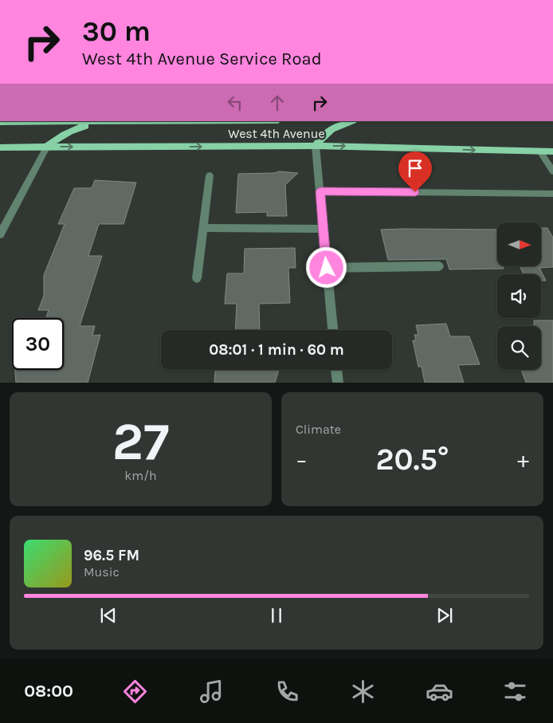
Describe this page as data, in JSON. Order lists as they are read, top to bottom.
{
  "streets": {
    "main road": ["West 4th Avenue"]
  },
  "one_way": ["West 4th Avenue"],
  "north": "right",
  "page": {
    "turn": ["30 m", "West 4th Avenue Service Road"],
    "limit": "30",
    "trip": "08:01 · 1 min · 60 m",
    "tile": [
      ["27", "km/h"],
      "Climate"
    ],
    "heat": ["−", "20.5°", "+"],
    "song": ["96.5 FM", "Music"],
    "tabs": "08:00"
  }
}
